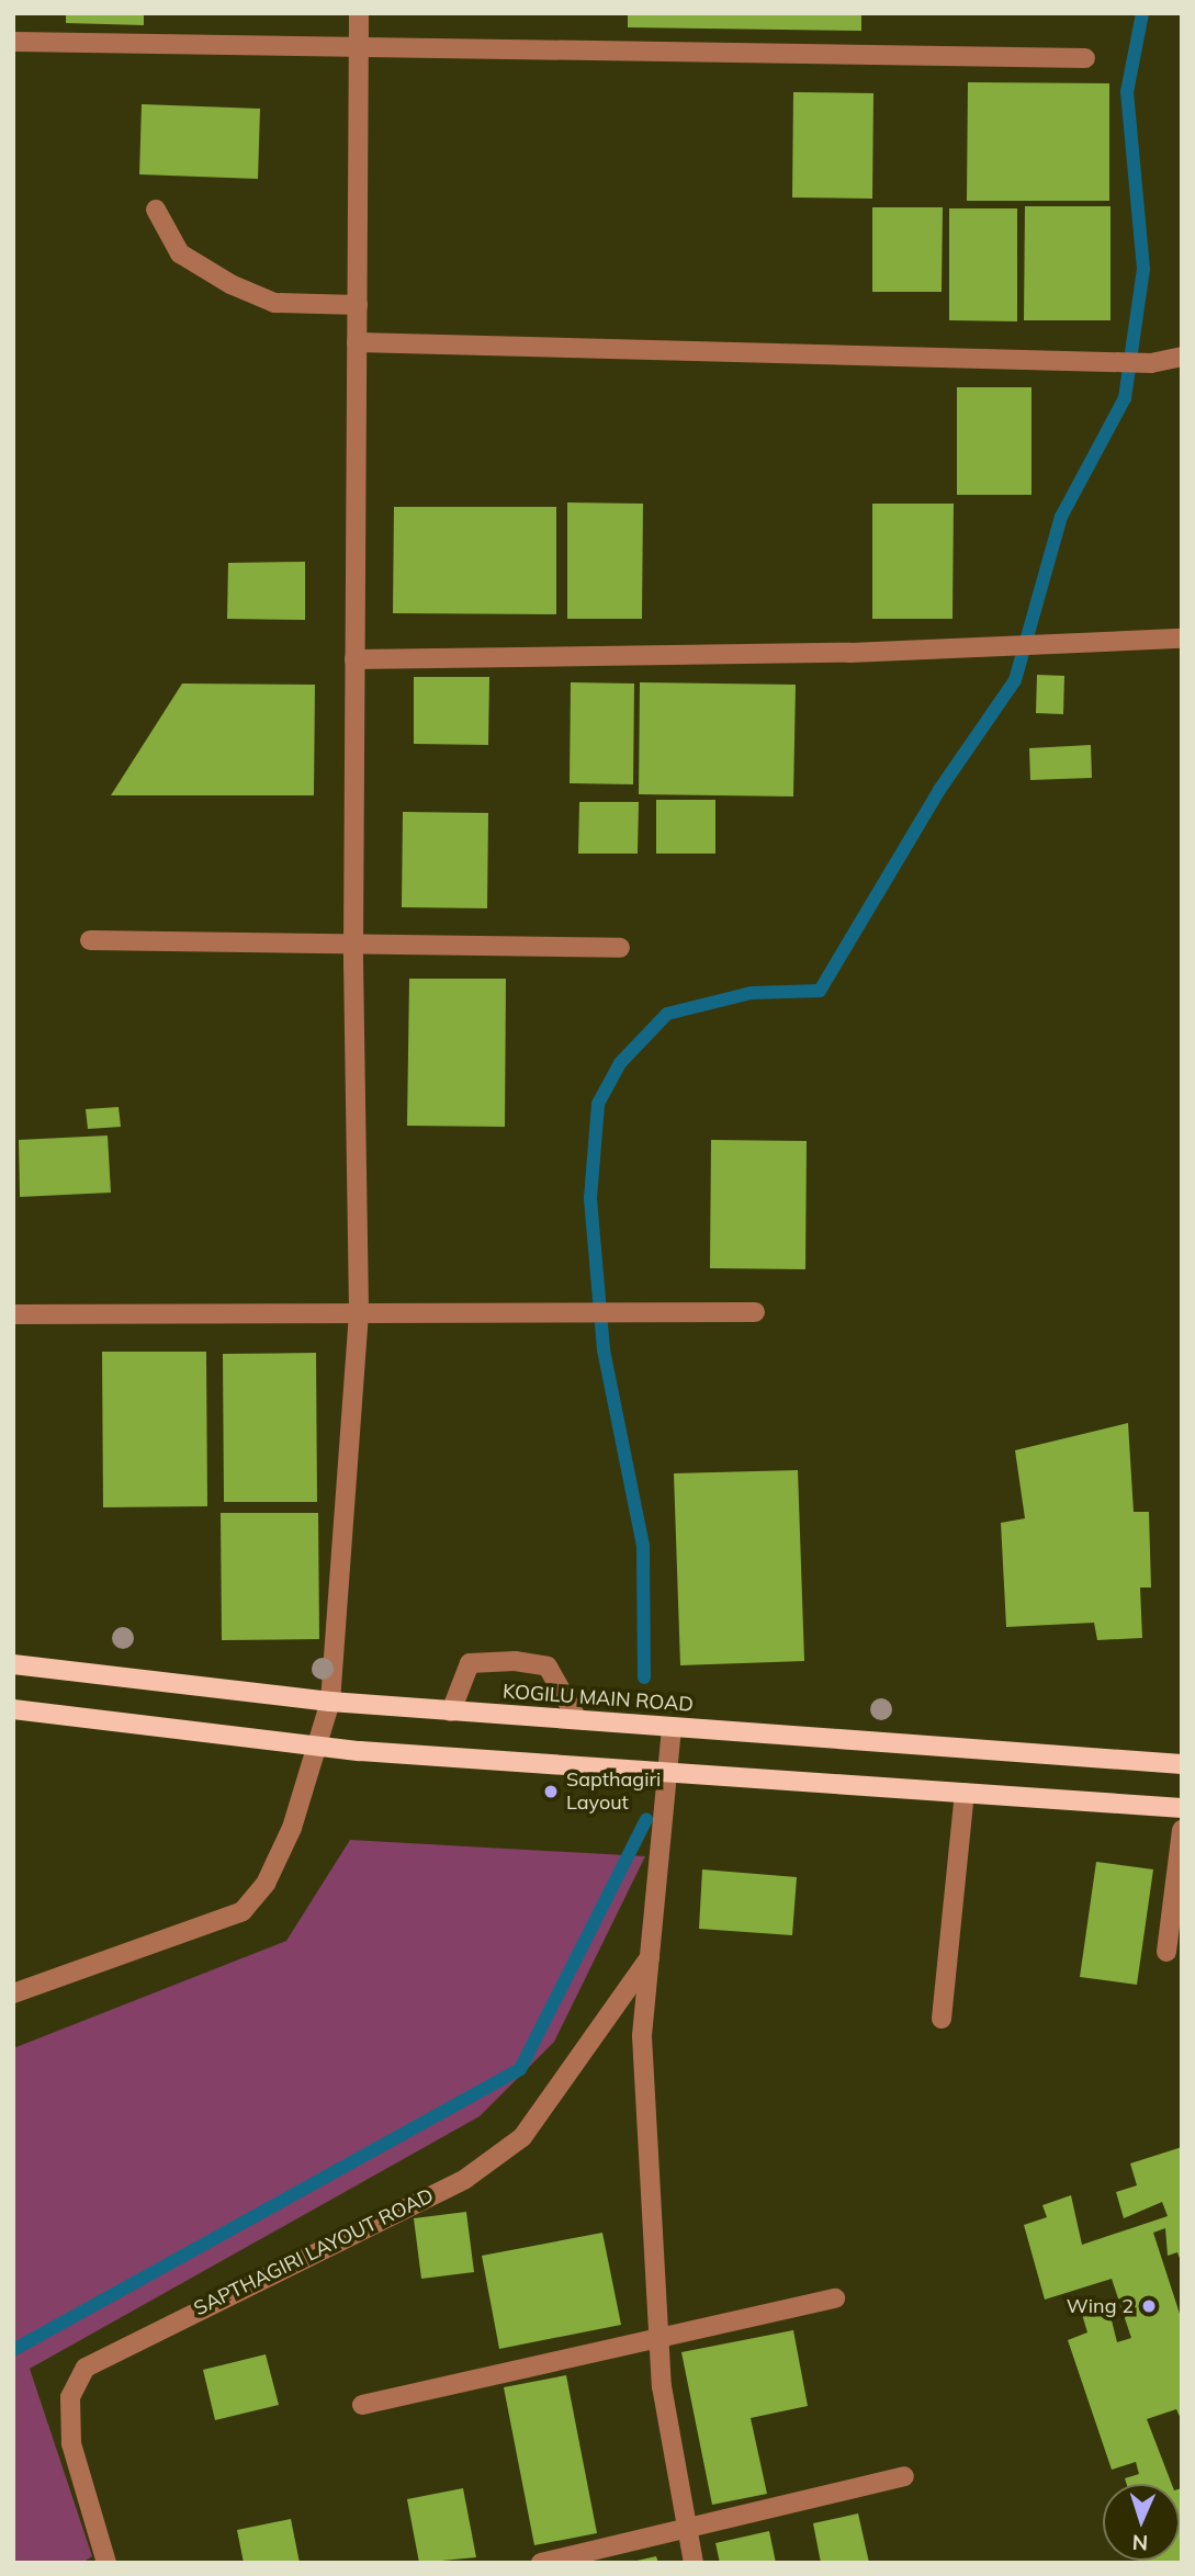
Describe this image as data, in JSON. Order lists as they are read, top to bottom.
{
  "streets": {
    "main road": ["KOGILU MAIN ROAD"],
    "street": ["SAPTHAGIRI LAYOUT ROAD"]
  },
  "crossings": [
    ["KOGILU MAIN ROAD", "SAPTHAGIRI LAYOUT ROAD"]
  ],
  "places": ["Sapthagiri Layout", "Wing 2"],
  "north": "bottom"
}
